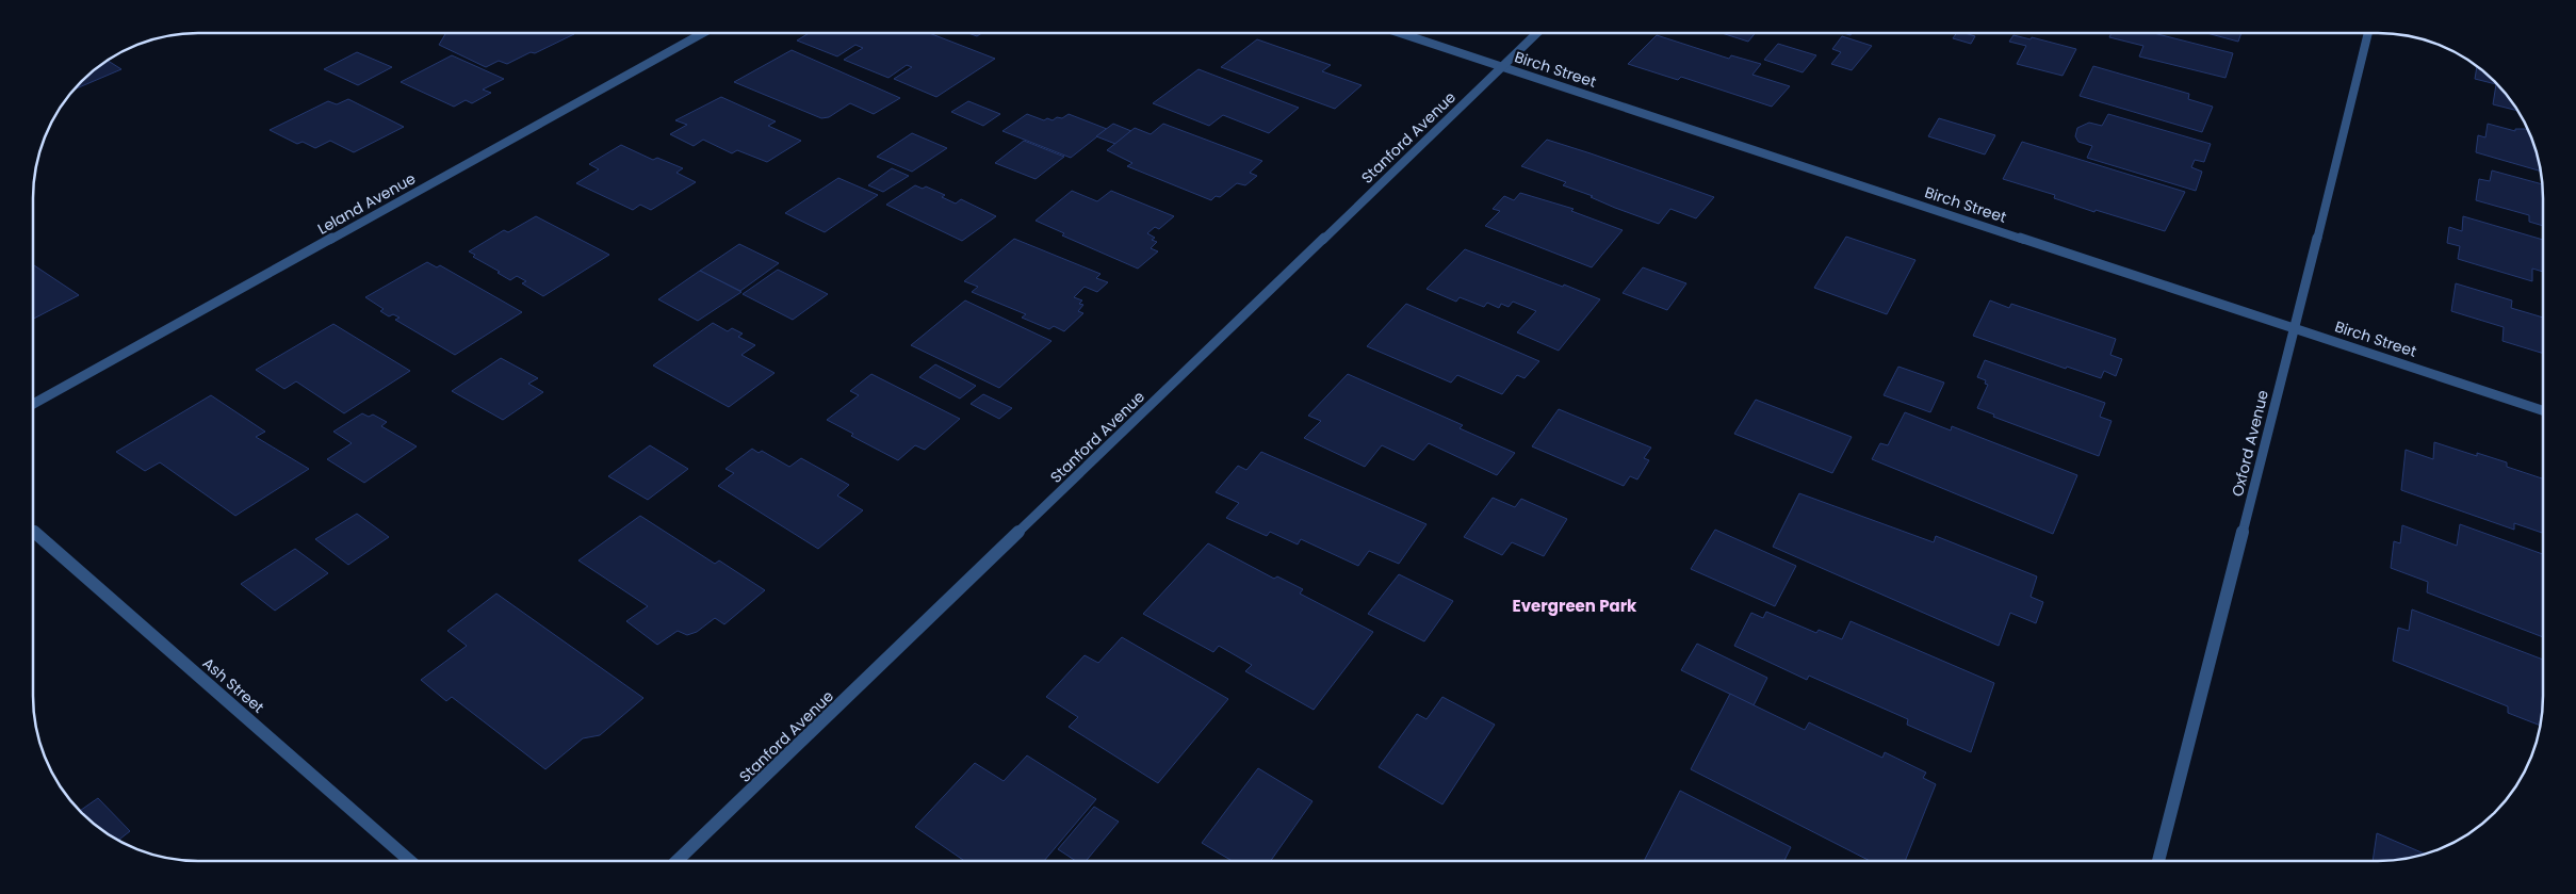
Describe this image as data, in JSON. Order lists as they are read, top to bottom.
{
  "streets": {
    "street": [
      "Birch Street",
      "Stanford Avenue",
      "Leland Avenue",
      "Oxford Avenue",
      "Ash Street"
    ]
  },
  "crossings": [
    ["Birch Street", "Stanford Avenue"],
    ["Birch Street", "Oxford Avenue"]
  ],
  "districts": ["Evergreen Park"]
}
